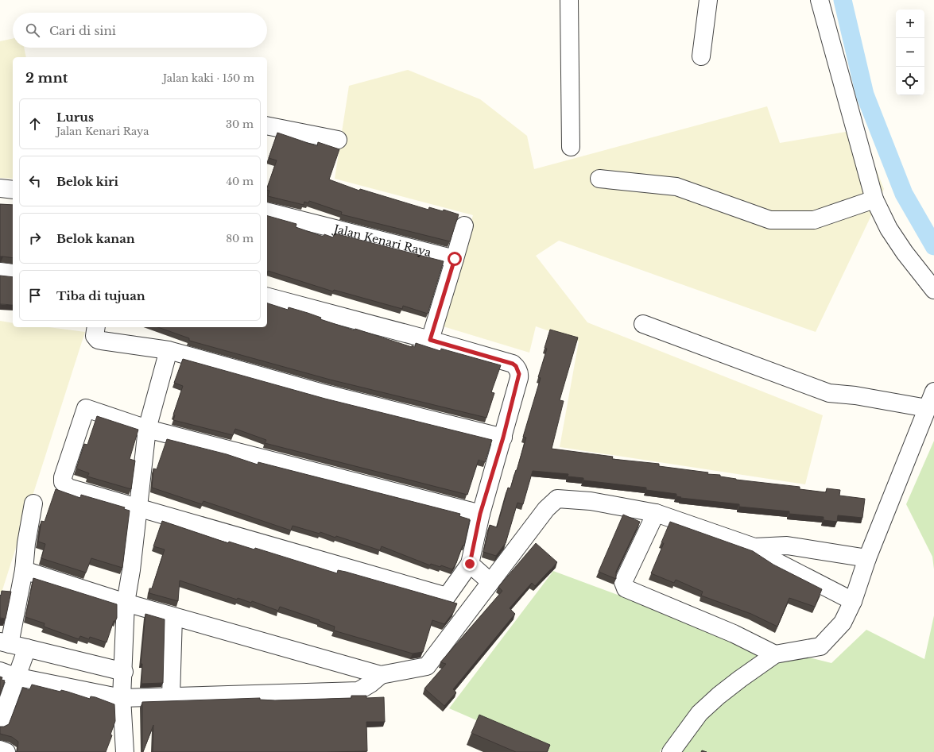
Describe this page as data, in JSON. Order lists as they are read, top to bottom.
{
  "streets": {
    "street": ["Jalan Kenari Raya"]
  },
  "page": {
    "map_buttons": ["+", "−"],
    "search": "Cari di sini",
    "heading": ["2 mnt", "Jalan kaki · 150 m"],
    "list": [
      ["Lurus", "Jalan Kenari Raya", "30 m"],
      ["Belok kiri", "40 m"],
      ["Belok kanan", "80 m"],
      "Tiba di tujuan"
    ]
  }
}
